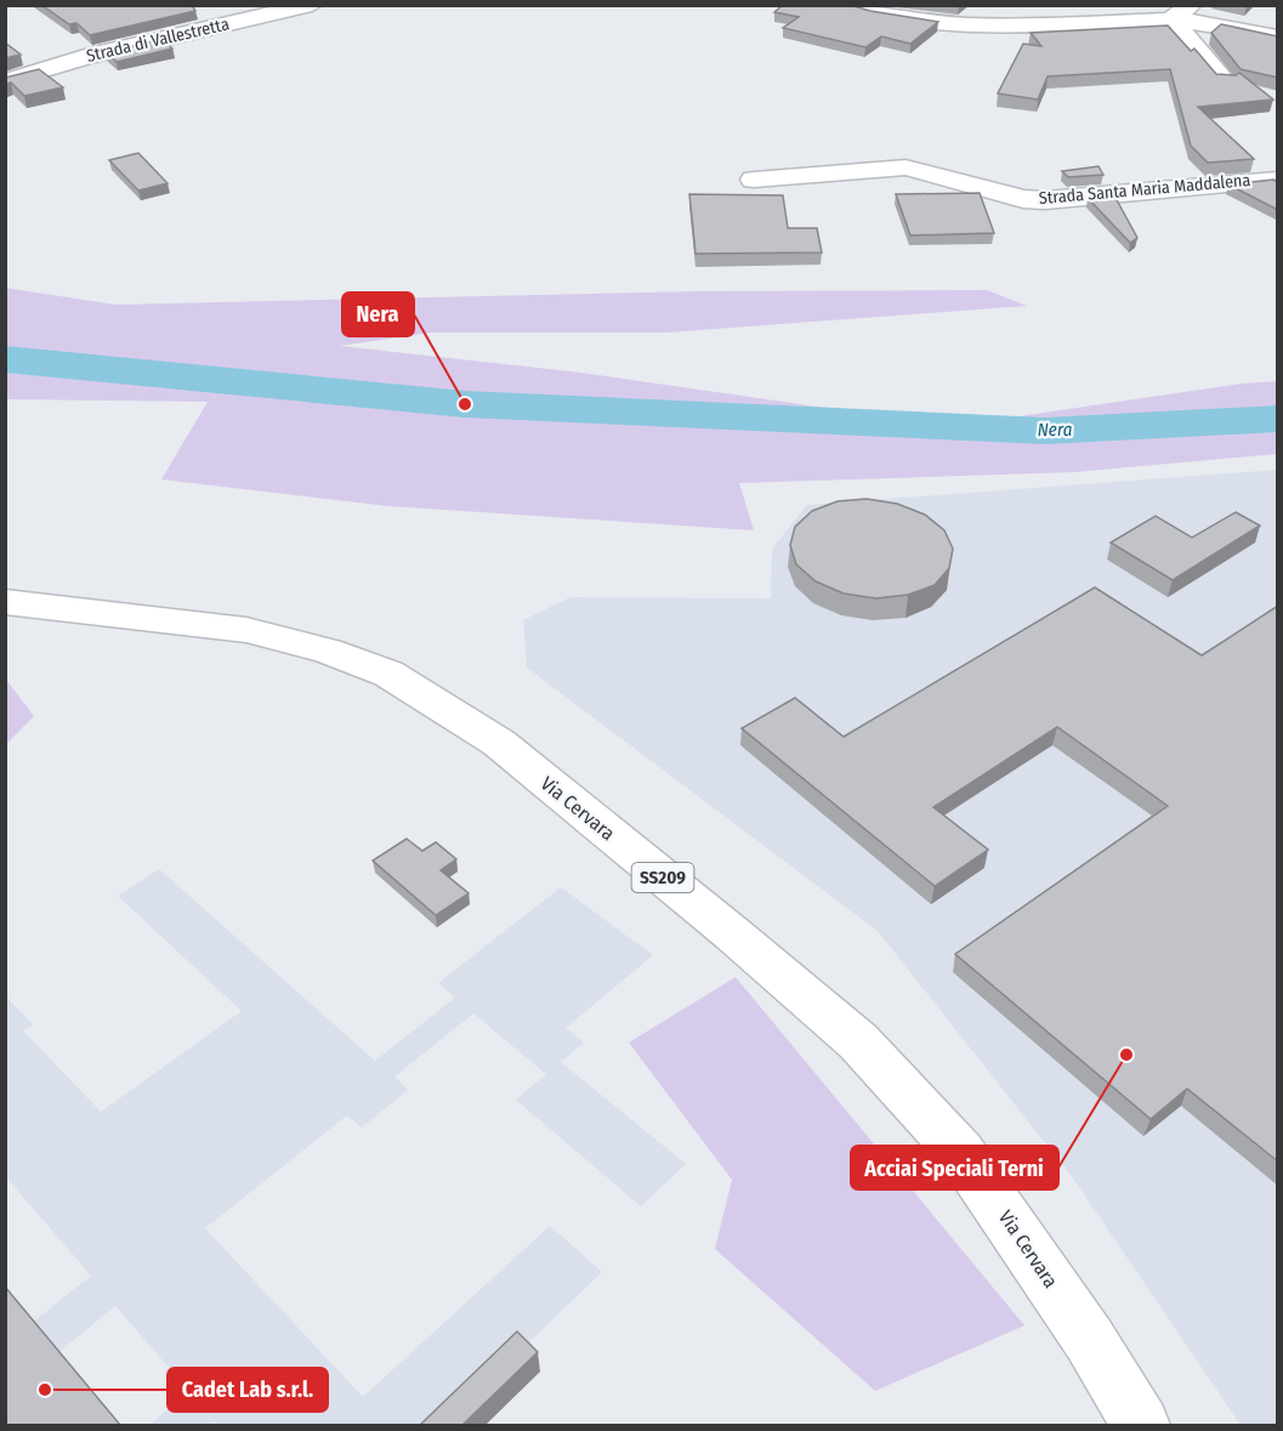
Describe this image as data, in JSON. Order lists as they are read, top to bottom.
{
  "streets": {
    "street": [
      "Strada di Vallestretta",
      "Strada Santa Maria Maddalena",
      "Via Cervara",
      "SS209"
    ]
  },
  "water": ["Nera"],
  "places": ["Nera", "Acciai Speciali Terni", "Cadet Lab s.r.l."]
}
